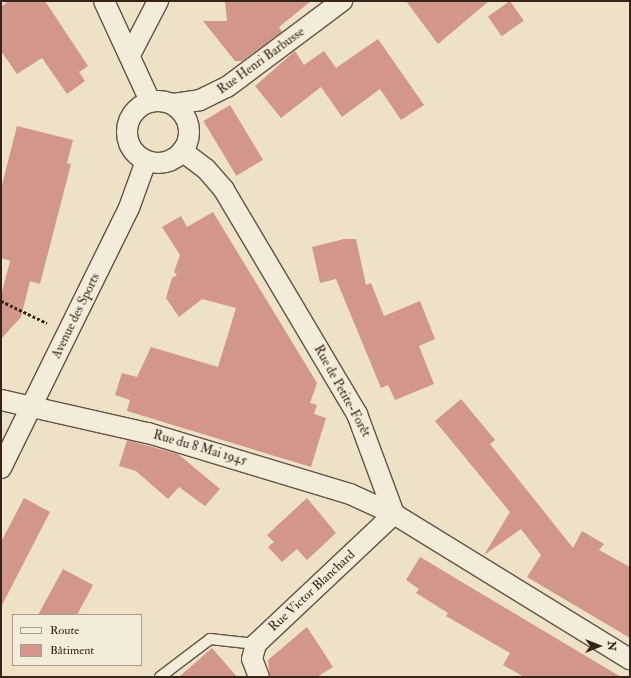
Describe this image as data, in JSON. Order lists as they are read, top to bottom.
{
  "streets": {
    "street": [
      "Rue Henri Barbusse",
      "Avenue des Sports",
      "Rue de Petite-Forêt",
      "Rue du 8 Mai 1945",
      "Rue Victor Blanchard"
    ]
  },
  "crossings": [
    ["Rue Henri Barbusse", "Avenue des Sports"],
    ["Rue Henri Barbusse", "Rue de Petite-Forêt"],
    ["Avenue des Sports", "Rue de Petite-Forêt"],
    ["Avenue des Sports", "Rue du 8 Mai 1945"],
    ["Rue de Petite-Forêt", "Rue du 8 Mai 1945"],
    ["Rue de Petite-Forêt", "Rue Victor Blanchard"],
    ["Rue du 8 Mai 1945", "Rue Victor Blanchard"]
  ],
  "legend": ["Route", "Bâtiment"],
  "north": "right"
}
